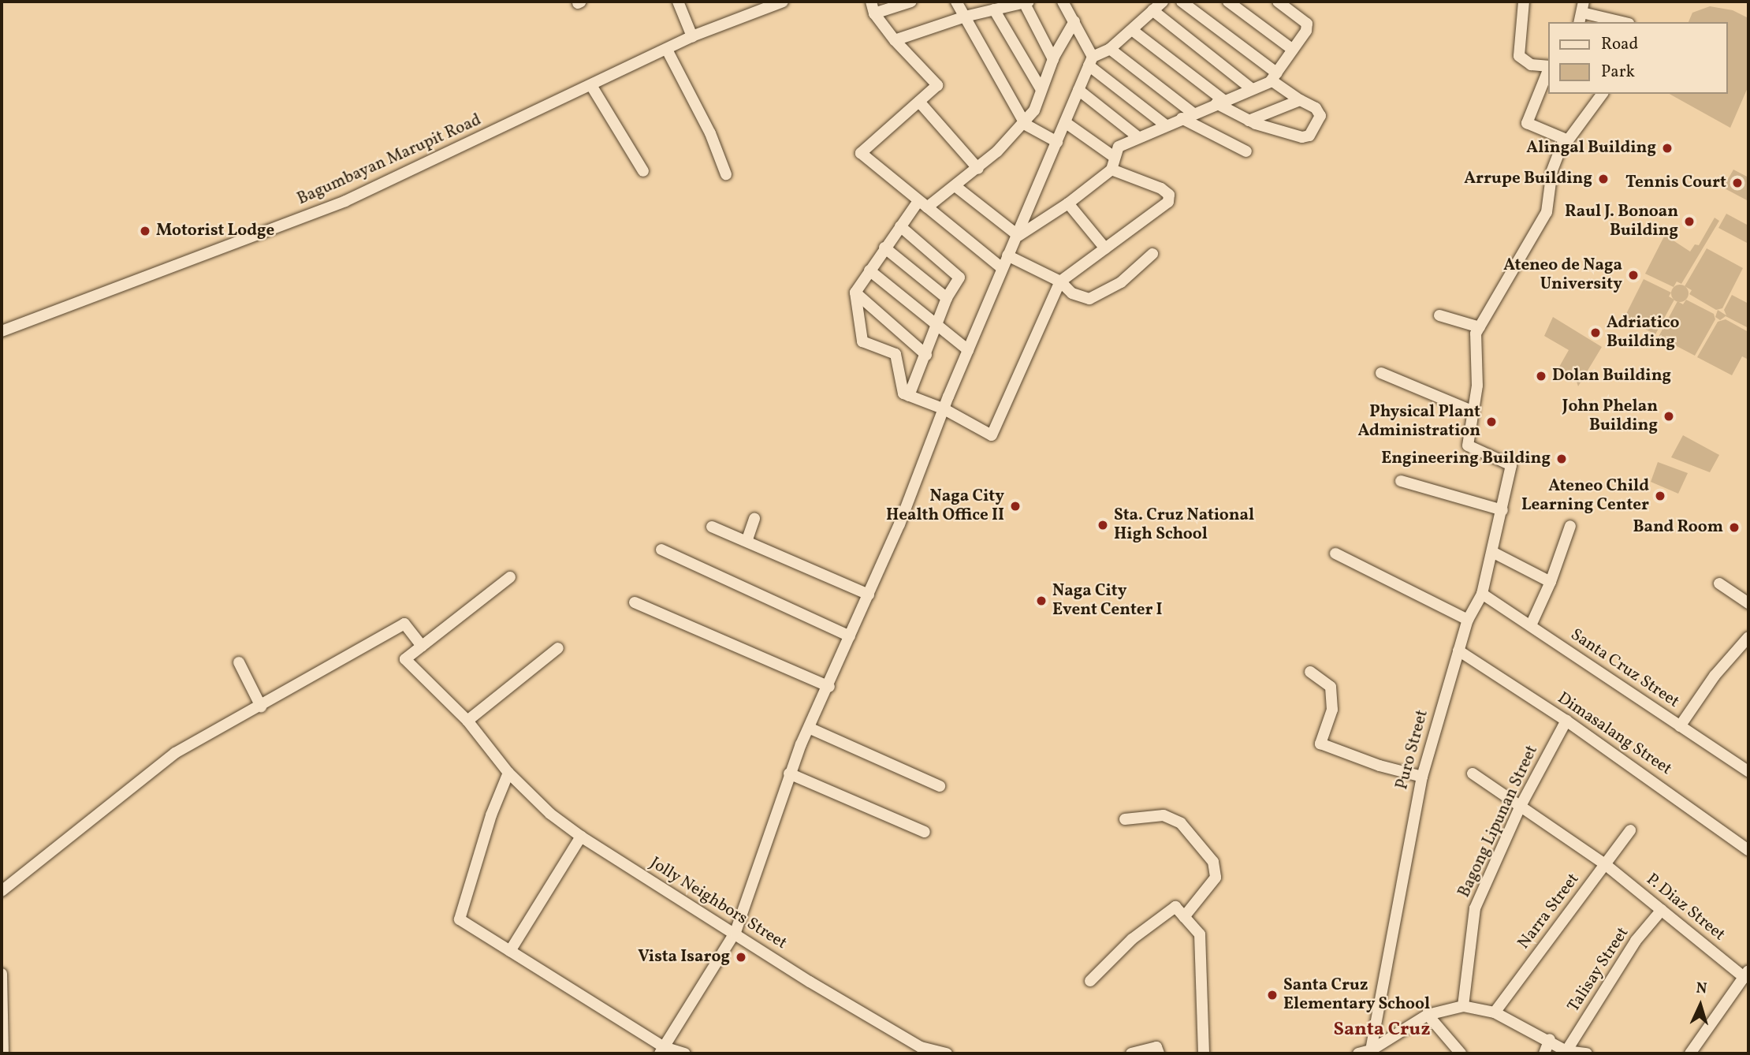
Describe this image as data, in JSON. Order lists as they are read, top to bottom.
{
  "streets": {
    "street": [
      "Bagumbayan Marupit Road",
      "Santa Cruz Street",
      "Dimasalang Street",
      "Puro Street",
      "Bagong Lipunan Street",
      "Jolly Neighbors Street",
      "P. Diaz Street",
      "Narra Street",
      "Talisay Street"
    ]
  },
  "crossings": [
    ["Santa Cruz Street", "Puro Street"],
    ["Dimasalang Street", "Puro Street"],
    ["Dimasalang Street", "Bagong Lipunan Street"],
    ["Bagong Lipunan Street", "P. Diaz Street"],
    ["P. Diaz Street", "Narra Street"],
    ["P. Diaz Street", "Talisay Street"]
  ],
  "districts": ["Santa Cruz"],
  "places": [
    "Alingal Building",
    "Arrupe Building",
    "Tennis Court",
    "Raul J. Bonoan Building",
    "Motorist Lodge",
    "Ateneo de Naga University",
    "Adriatico Building",
    "Dolan Building",
    "John Phelan Building",
    "Physical Plant Administration",
    "Engineering Building",
    "Ateneo Child Learning Center",
    "Naga City Health Office II",
    "Sta. Cruz National High School",
    "Band Room",
    "Naga City Event Center I",
    "Vista Isarog",
    "Santa Cruz Elementary School"
  ],
  "legend": ["Road", "Park"],
  "north": "top"
}
